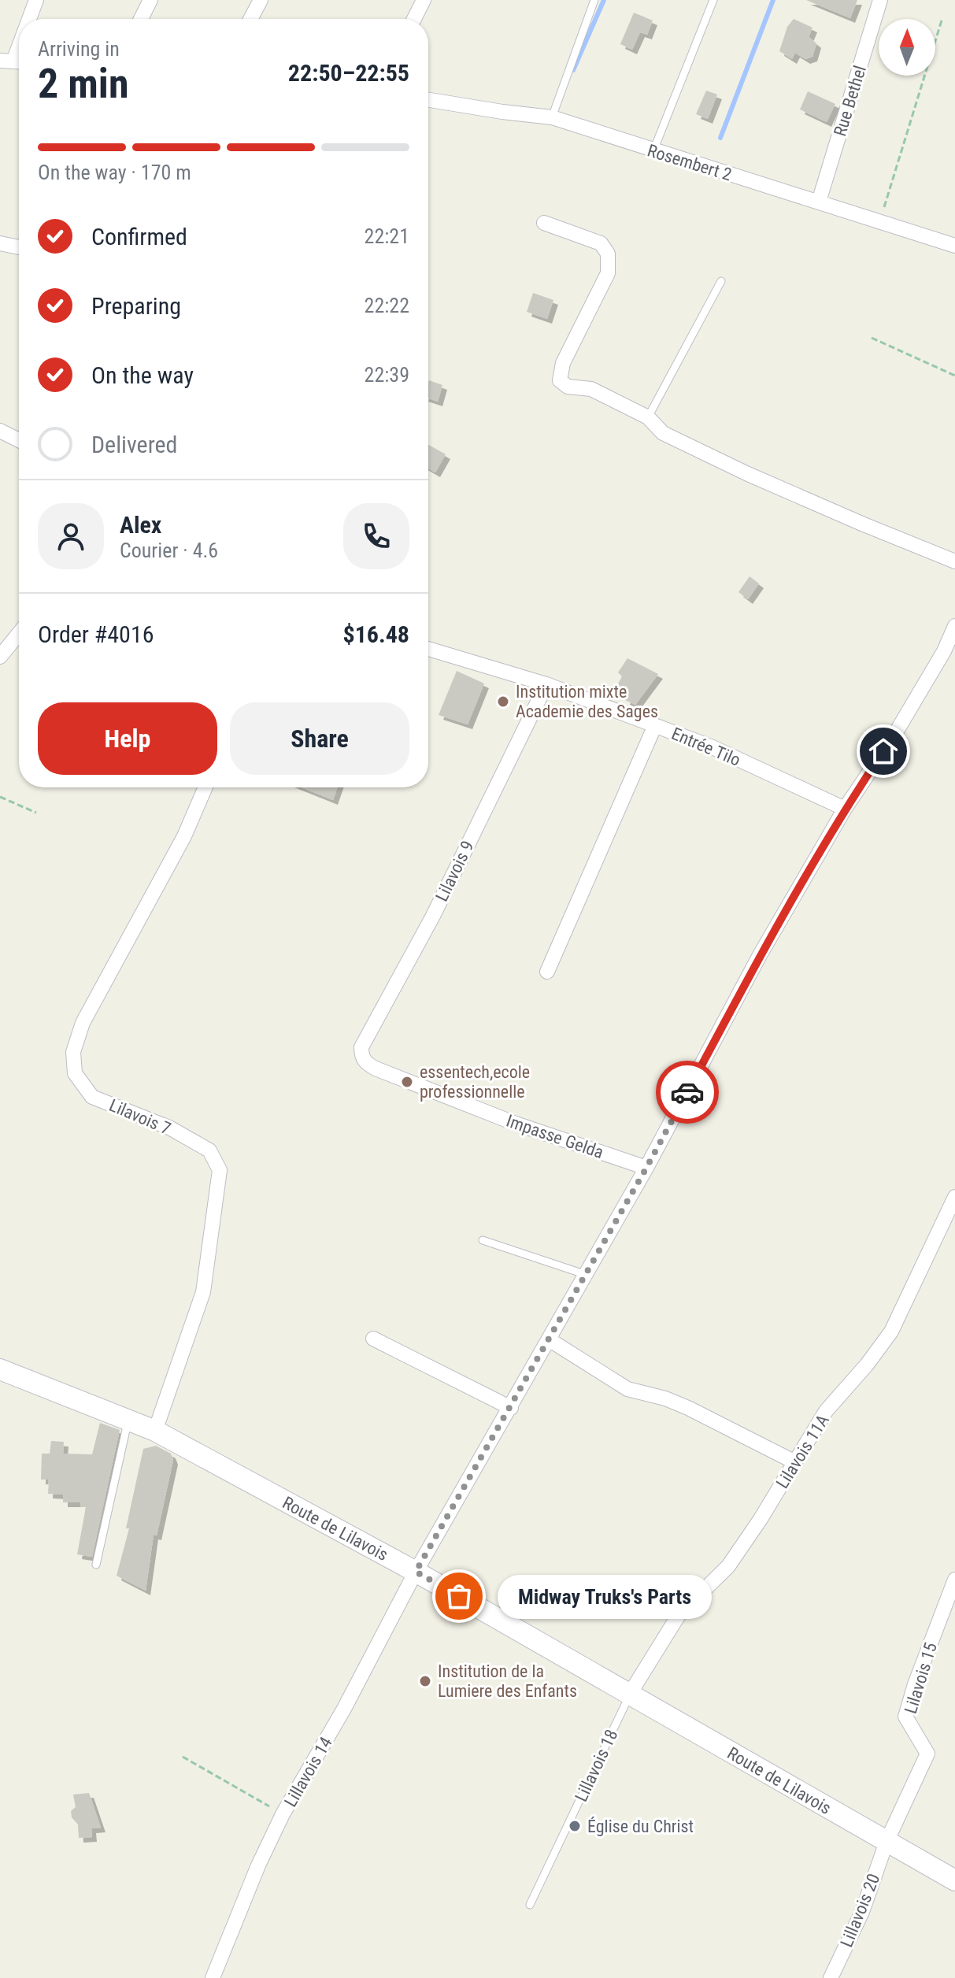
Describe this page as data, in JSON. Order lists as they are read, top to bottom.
{
  "streets": {
    "main road": ["Route de Lilavois"],
    "street": [
      "Rue Bethel",
      "Rosembert 2",
      "Entrée Tilo",
      "Lilavois 9",
      "Lilavois 7",
      "Impasse Gelda",
      "Lilavois 11A",
      "Lilavois 15",
      "Lillavois 14",
      "Lillavois 20"
    ],
    "lane": ["Lillavois 18"]
  },
  "crossings": [
    ["Rue Bethel", "Rosembert 2"],
    ["Entrée Tilo", "Lilavois 9"],
    ["Entrée Tilo", "Lillavois 14"],
    ["Lilavois 9", "Impasse Gelda"],
    ["Lilavois 7", "Route de Lilavois"],
    ["Impasse Gelda", "Lillavois 14"],
    ["Lilavois 11A", "Route de Lilavois"],
    ["Lilavois 11A", "Lillavois 18"],
    ["Route de Lilavois", "Lilavois 15"],
    ["Route de Lilavois", "Lillavois 18"],
    ["Route de Lilavois", "Lillavois 14"],
    ["Route de Lilavois", "Lillavois 20"],
    ["Lilavois 15", "Lillavois 20"]
  ],
  "places": [
    "Institution mixte Academie des Sages",
    "essentech,ecole professionnelle",
    "Midway Truks's Parts",
    "Institution de la Lumiere des Enfants",
    "Église du Christ"
  ],
  "north": "top",
  "page": {
    "heading": ["2 min", "Arriving in", "22:50–22:55"],
    "panel": [
      "Alex",
      "Courier · 4.6",
      "Order #4016",
      "$16.48"
    ],
    "bar": "On the way · 170 m",
    "list": [
      ["Confirmed", "22:21"],
      ["Preparing", "22:22"],
      ["On the way", "22:39"],
      "Delivered"
    ],
    "buttons": ["Help", "Share"],
    "bubble": "Midway Truks's Parts"
  }
}
